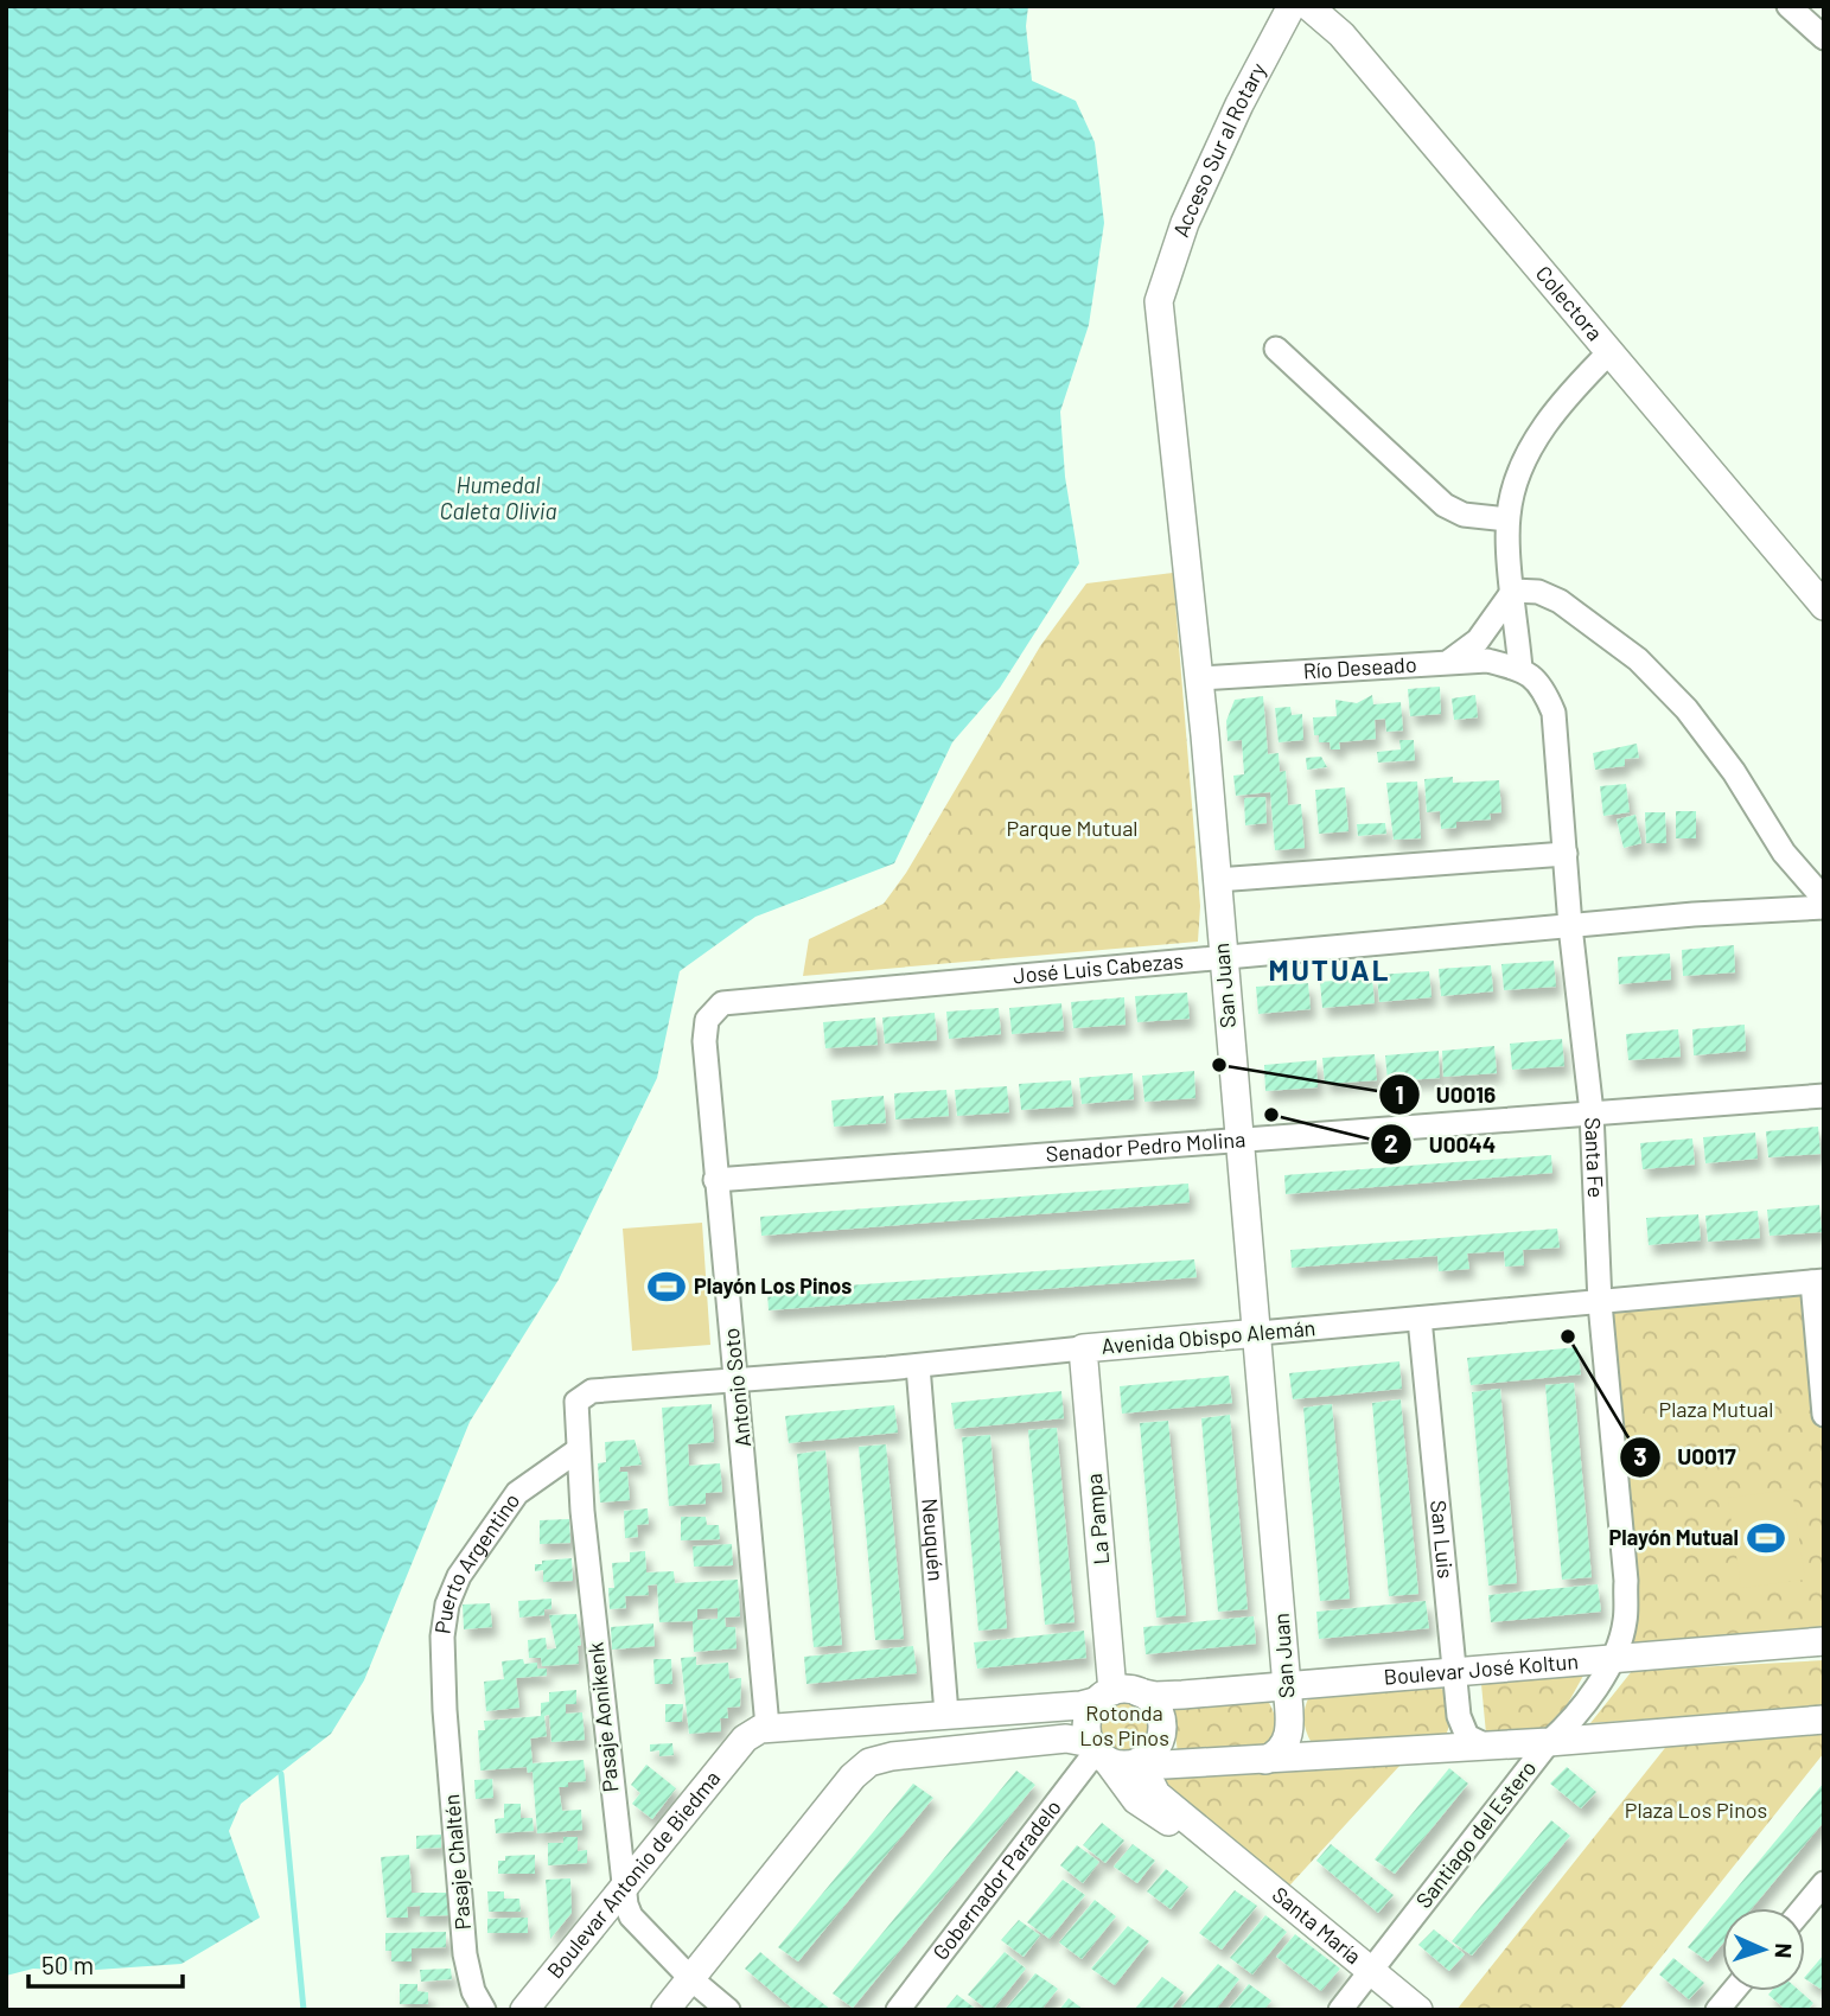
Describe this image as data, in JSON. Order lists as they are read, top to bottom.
{
  "streets": {
    "street": [
      "Acceso Sur al Rotary",
      "Colectora",
      "Río Deseado",
      "José Luis Cabezas",
      "San Juan",
      "Senador Pedro Molina",
      "Santa Fe",
      "Avenida Obispo Alemán",
      "Antonio Soto",
      "La Pampa",
      "Neuquén",
      "San Luis",
      "Puerto Argentino",
      "Boulevar José Koltun",
      "Pasaje Aonikenk",
      "Santiago del Estero",
      "Pasaje Chaltén",
      "Boulevar Antonio de Biedma",
      "Gobernador Paradelo",
      "Santa María"
    ]
  },
  "crossings": [
    ["Acceso Sur al Rotary", "San Juan"],
    ["Río Deseado", "San Juan"],
    ["Río Deseado", "Santa Fe"],
    ["José Luis Cabezas", "San Juan"],
    ["José Luis Cabezas", "Santa Fe"],
    ["José Luis Cabezas", "Antonio Soto"],
    ["San Juan", "Senador Pedro Molina"],
    ["San Juan", "Avenida Obispo Alemán"],
    ["San Juan", "Boulevar José Koltun"],
    ["Senador Pedro Molina", "Santa Fe"],
    ["Senador Pedro Molina", "Antonio Soto"],
    ["Santa Fe", "Avenida Obispo Alemán"],
    ["Santa Fe", "Boulevar José Koltun"],
    ["Santa Fe", "Santiago del Estero"],
    ["Avenida Obispo Alemán", "Antonio Soto"],
    ["Avenida Obispo Alemán", "La Pampa"],
    ["Avenida Obispo Alemán", "Neuquén"],
    ["Avenida Obispo Alemán", "San Luis"],
    ["Avenida Obispo Alemán", "Pasaje Aonikenk"],
    ["Antonio Soto", "Boulevar José Koltun"],
    ["Antonio Soto", "Boulevar Antonio de Biedma"],
    ["La Pampa", "Boulevar José Koltun"],
    ["La Pampa", "Gobernador Paradelo"],
    ["La Pampa", "Santa María"],
    ["Neuquén", "Boulevar José Koltun"],
    ["San Luis", "Boulevar José Koltun"],
    ["Puerto Argentino", "Pasaje Aonikenk"],
    ["Puerto Argentino", "Pasaje Chaltén"],
    ["Boulevar José Koltun", "Santiago del Estero"],
    ["Boulevar José Koltun", "Boulevar Antonio de Biedma"],
    ["Boulevar José Koltun", "Gobernador Paradelo"],
    ["Boulevar José Koltun", "Santa María"],
    ["Pasaje Aonikenk", "Boulevar Antonio de Biedma"],
    ["Santiago del Estero", "Santa María"],
    ["Gobernador Paradelo", "Santa María"]
  ],
  "districts": ["MUTUAL"],
  "water": ["Humedal Caleta Olivia"],
  "parks": [
    "Parque Mutual",
    "Plaza Mutual",
    "Rotonda Los Pinos",
    "Plaza Los Pinos"
  ],
  "places": {
    "other": ["U0016", "U0044", "U0017"],
    "sports": ["Playón Los Pinos", "Playón Mutual"]
  },
  "scale_bar": "50 m",
  "north": "right"
}
